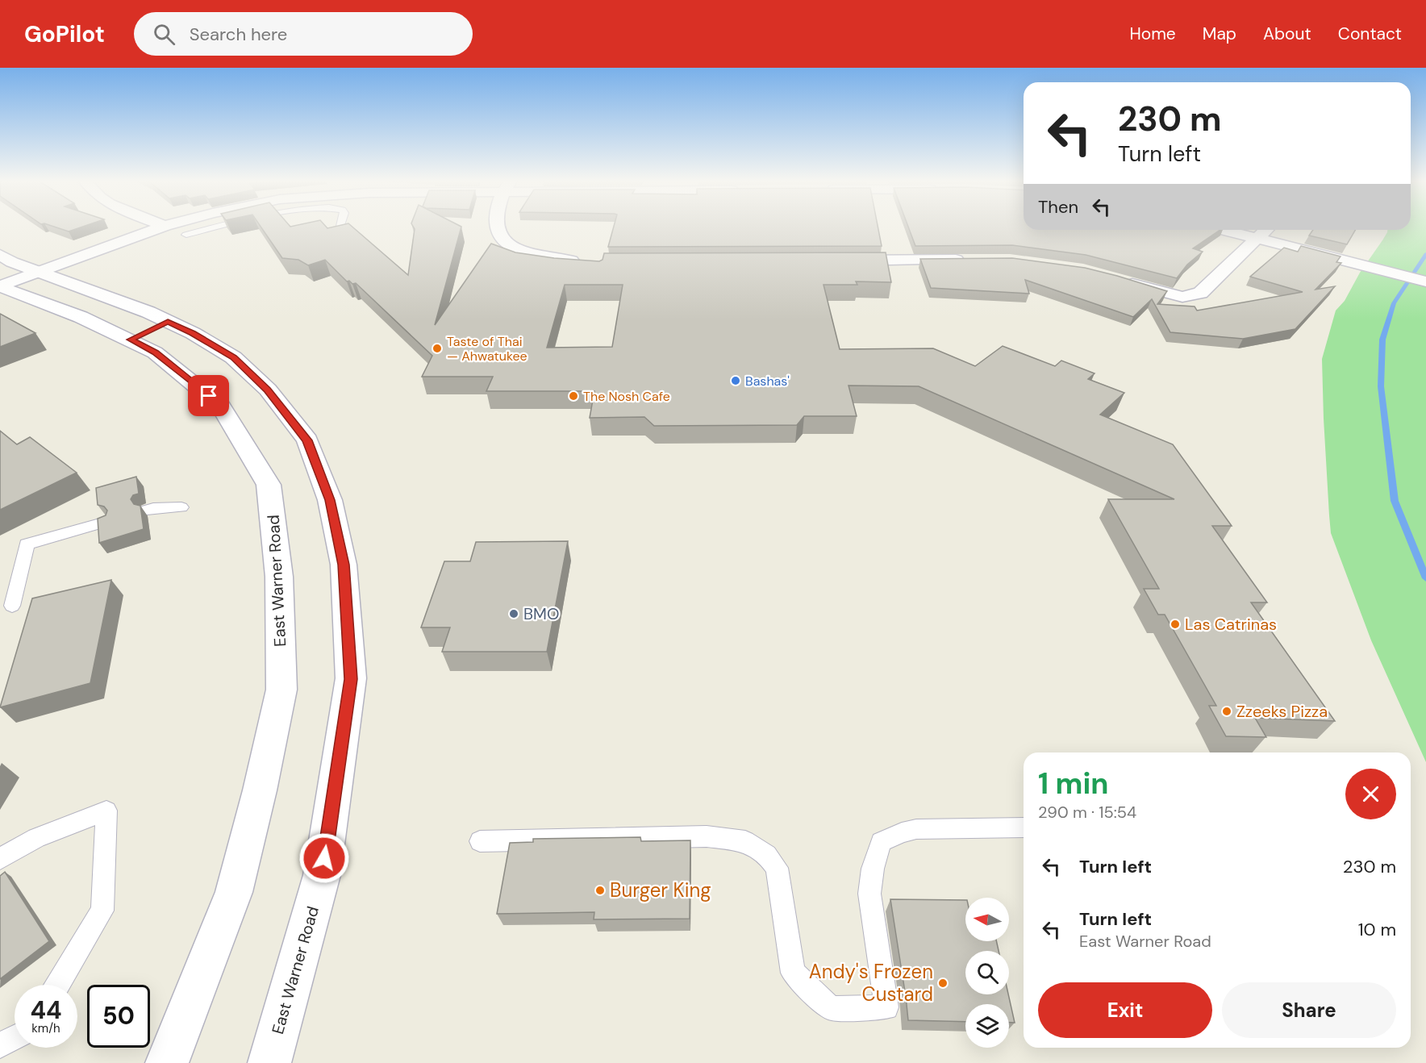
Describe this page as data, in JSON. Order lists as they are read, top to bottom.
{
  "streets": {
    "street": ["East Warner Road"]
  },
  "places": [
    "Taste of Thai — Ahwatukee",
    "Bashas'",
    "The Nosh Cafe",
    "BMO",
    "Las Catrinas",
    "Zzeeks Pizza",
    "Burger King",
    "Andy's Frozen Custard"
  ],
  "north": "left",
  "page": {
    "header": "GoPilot",
    "search": "Search here",
    "nav": [
      "Home",
      "Map",
      "About",
      "Contact"
    ],
    "turn": ["230 m", "Turn left"],
    "then": "Then",
    "heading": ["1 min", "290 m · 15:54"],
    "list": [
      {
        "name": "Turn left",
        "value": "230 m"
      },
      {
        "name": "Turn left",
        "note": "East Warner Road",
        "value": "10 m"
      }
    ],
    "buttons": ["Exit", "Share"],
    "speed": "44 km/h",
    "limit": "50"
  }
}
